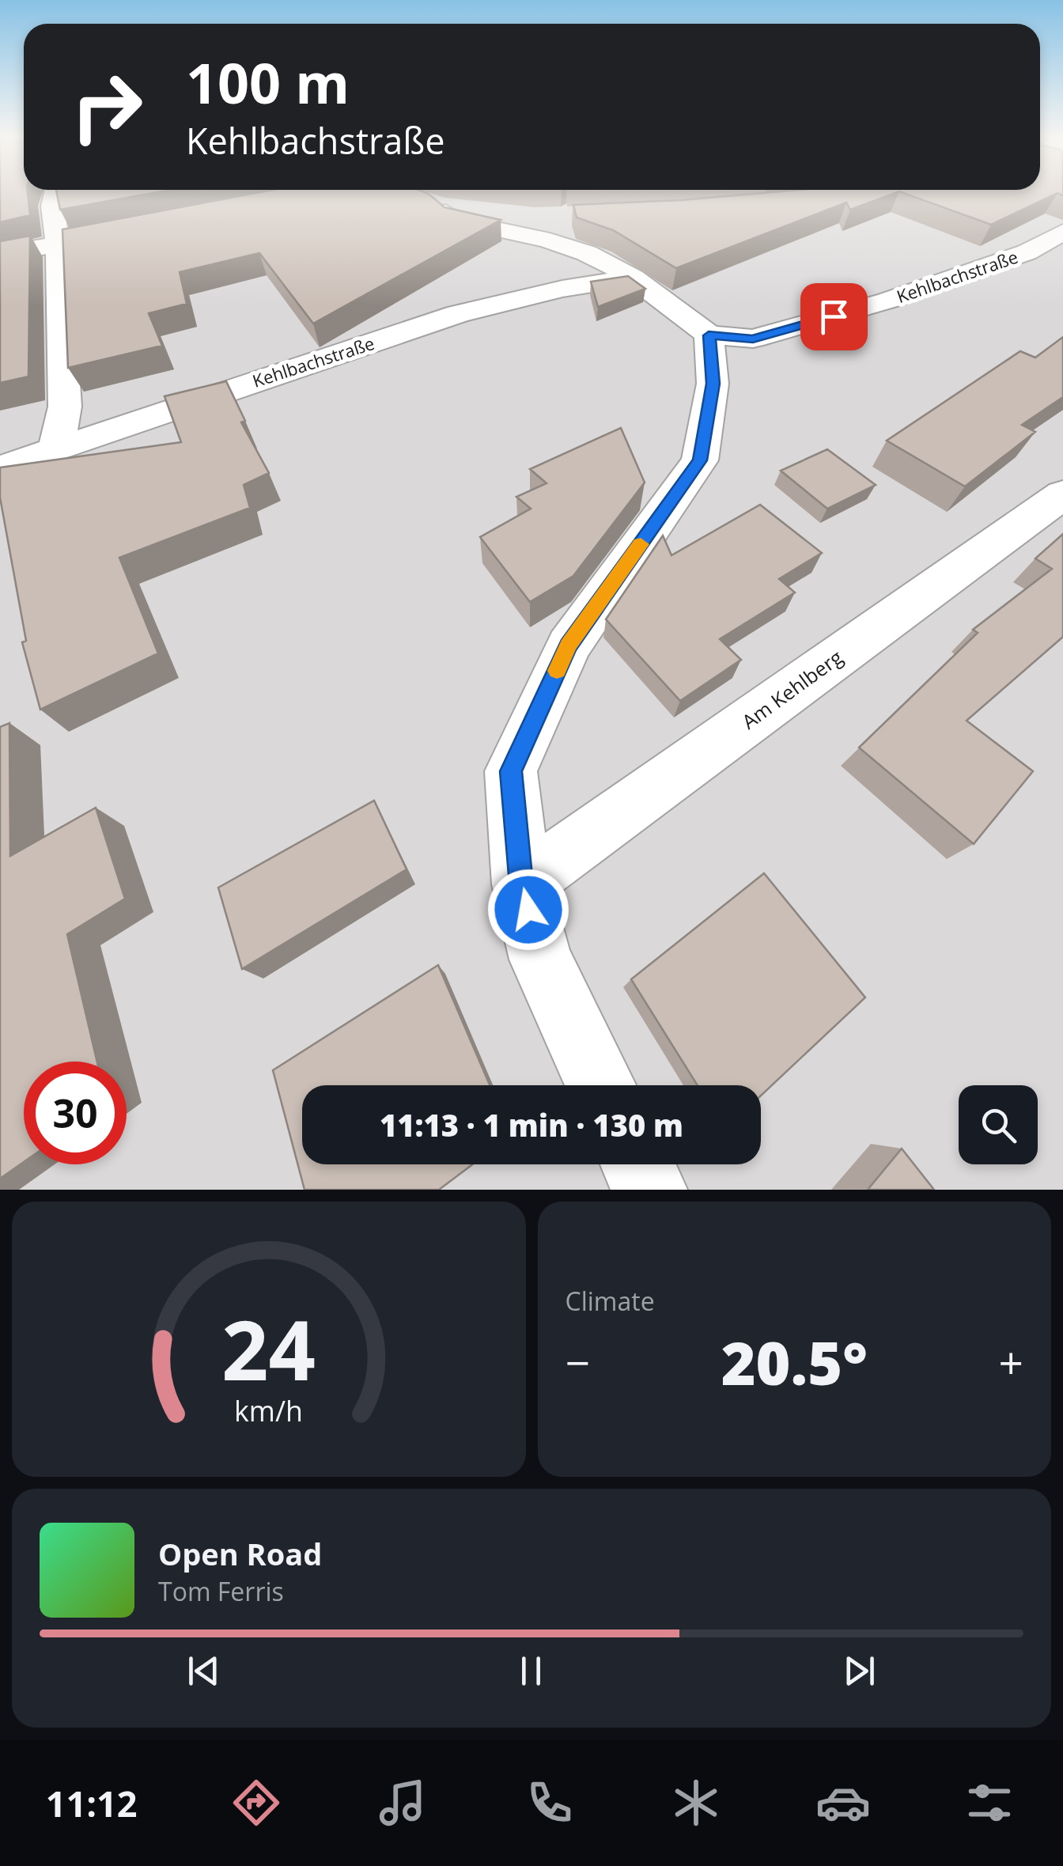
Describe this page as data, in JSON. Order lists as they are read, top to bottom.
{
  "streets": {
    "street": ["Kehlbachstraße", "Am Kehlberg"]
  },
  "page": {
    "turn": ["100 m", "Kehlbachstraße"],
    "limit": "30",
    "trip": "11:13 · 1 min · 130 m",
    "tile": "Climate",
    "heat": ["−", "20.5°", "+"],
    "song": ["Open Road", "Tom Ferris"],
    "tabs": "11:12",
    "gauge": ["24", "km/h"]
  }
}
